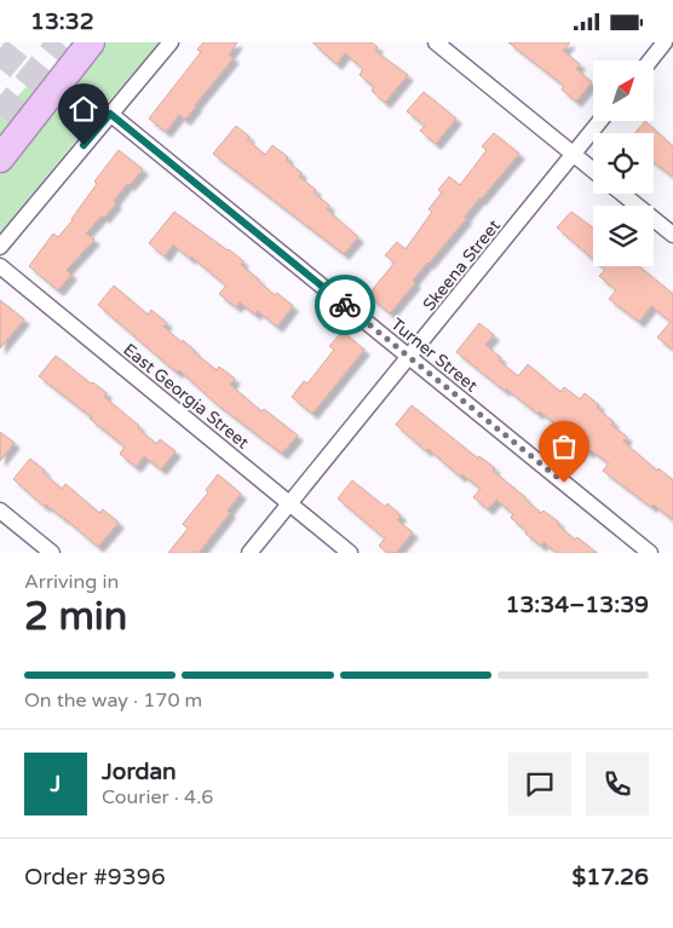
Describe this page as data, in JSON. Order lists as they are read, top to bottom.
{
  "streets": {
    "street": ["Skeena Street", "Turner Street", "East Georgia Street"]
  },
  "crossings": [
    ["Skeena Street", "Turner Street"],
    ["Skeena Street", "East Georgia Street"]
  ],
  "north": "top right",
  "page": {
    "status": "13:32",
    "heading": ["2 min", "Arriving in", "13:34–13:39"],
    "panel": [
      "Jordan",
      "Courier · 4.6",
      "Order #9396",
      "$17.26"
    ],
    "bar": "On the way · 170 m",
    "round": "J"
  }
}
